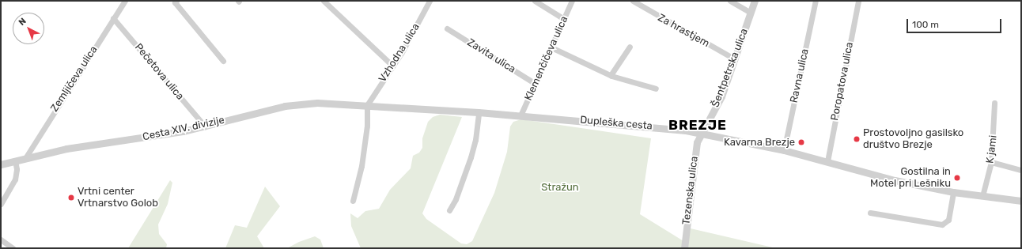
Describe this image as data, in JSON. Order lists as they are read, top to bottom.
{
  "streets": {
    "street": [
      "Za hrastjem",
      "Vzhodna ulica",
      "Zavita ulica",
      "Klemenčičeva ulica",
      "Šentpetrska ulica",
      "Pečetova ulica",
      "Ravna ulica",
      "Zemljičeva ulica",
      "Poropatova ulica",
      "Dupleška cesta",
      "Cesta XIV. divizije",
      "K jami",
      "Tezenska ulica"
    ]
  },
  "crossings": [
    ["Za hrastjem", "Šentpetrska ulica"],
    ["Vzhodna ulica", "Dupleška cesta"],
    ["Vzhodna ulica", "Cesta XIV. divizije"],
    ["Zavita ulica", "Klemenčičeva ulica"],
    ["Klemenčičeva ulica", "Dupleška cesta"],
    ["Šentpetrska ulica", "Dupleška cesta"],
    ["Šentpetrska ulica", "Tezenska ulica"],
    ["Pečetova ulica", "Zemljičeva ulica"],
    ["Pečetova ulica", "Cesta XIV. divizije"],
    ["Ravna ulica", "Dupleška cesta"],
    ["Zemljičeva ulica", "Cesta XIV. divizije"],
    ["Poropatova ulica", "Dupleška cesta"],
    ["Dupleška cesta", "Cesta XIV. divizije"],
    ["Dupleška cesta", "K jami"],
    ["Dupleška cesta", "Tezenska ulica"]
  ],
  "districts": ["BREZJE"],
  "parks": ["Stražun"],
  "places": [
    "Prostovoljno gasilsko društvo Brezje",
    "Kavarna Brezje",
    "Gostilna in Motel pri Lešniku",
    "Vrtni center Vrtnarstvo Golob"
  ],
  "scale_bar": "100 m",
  "north": "top left"
}
